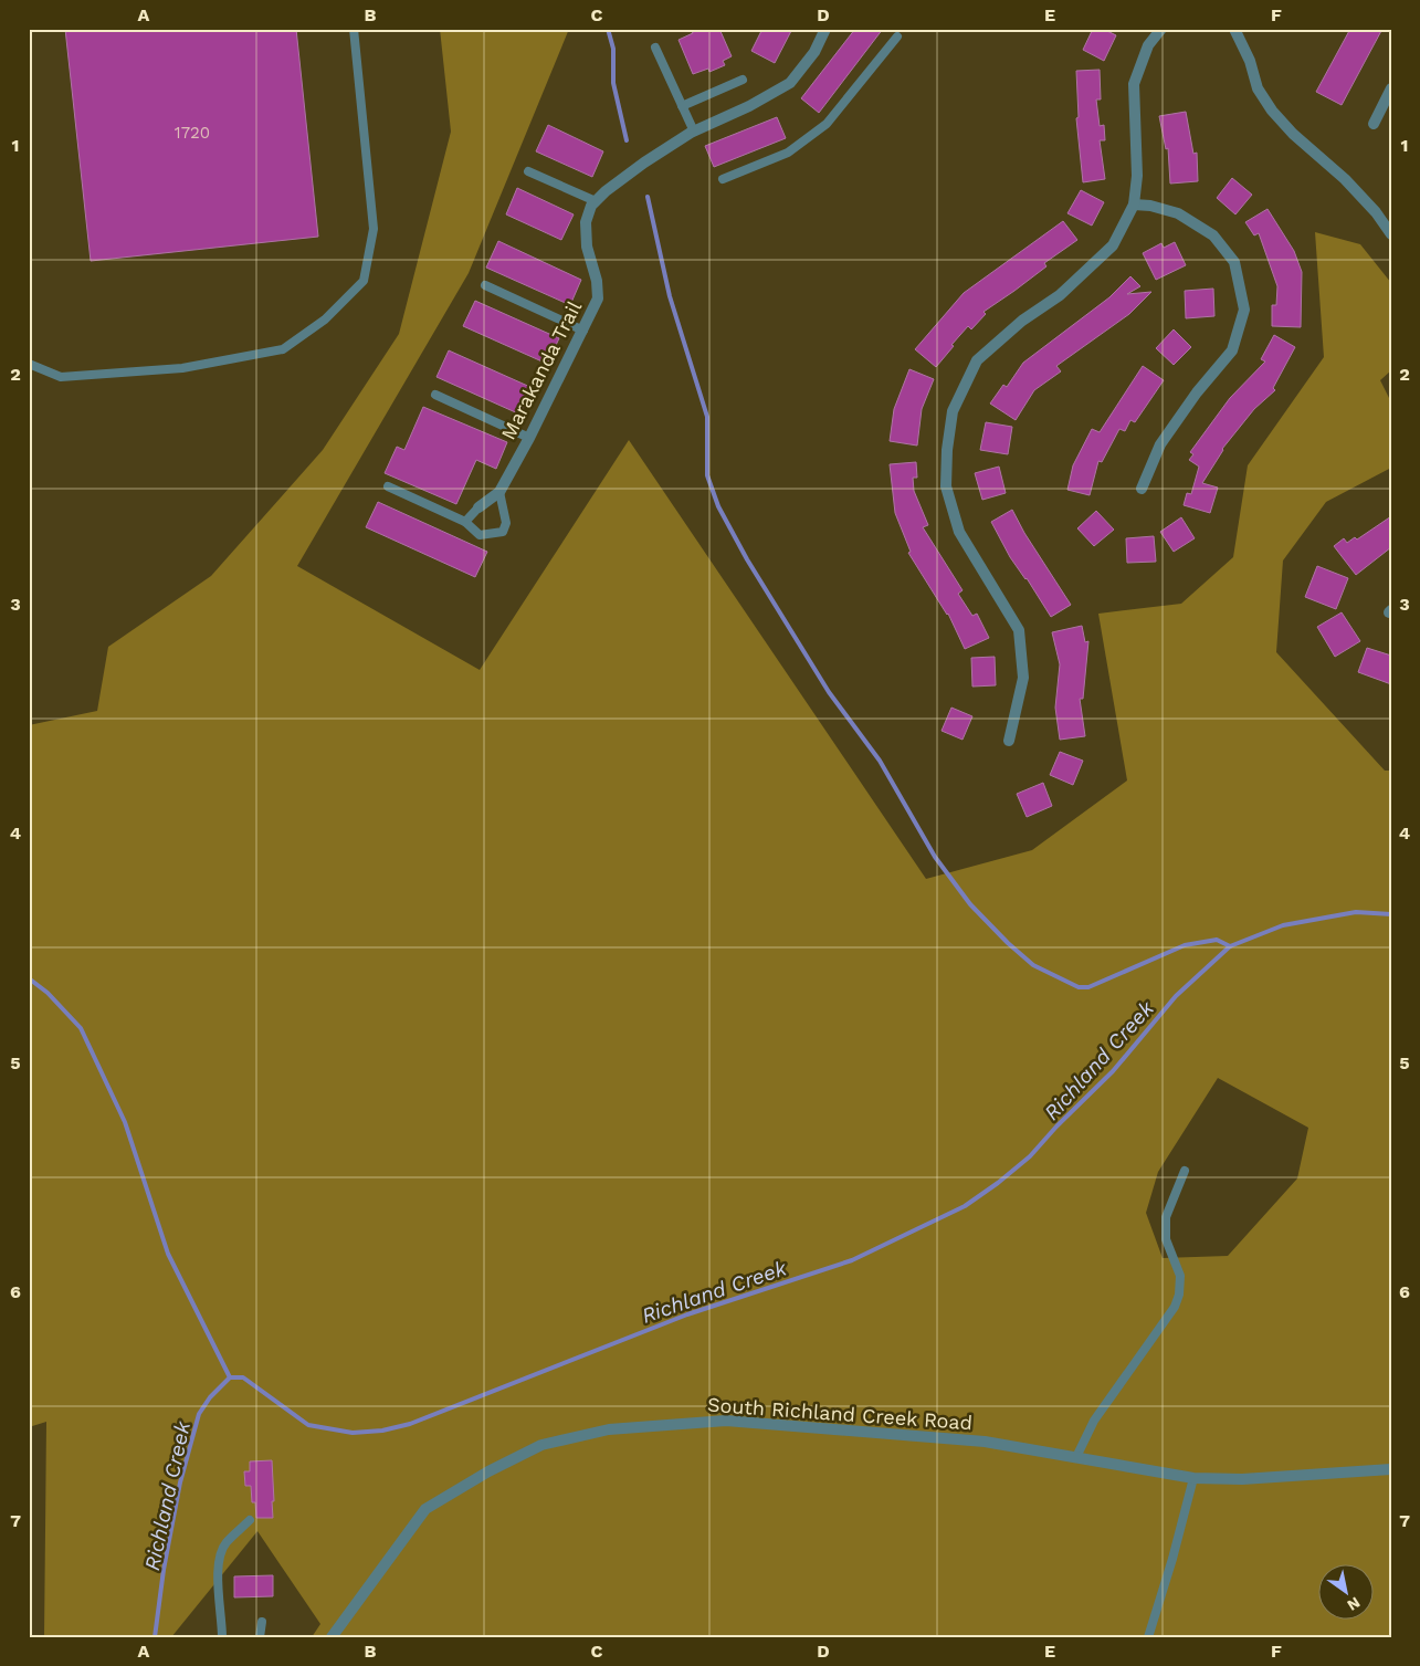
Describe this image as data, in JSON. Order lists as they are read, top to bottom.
{
  "streets": {
    "street": ["Marakanda Trail", "South Richland Creek Road"]
  },
  "water": ["Richland Creek"],
  "house_numbers": ["1720"],
  "north": "bottom right",
  "grid": {
    "columns": [
      "A",
      "B",
      "C",
      "D",
      "E",
      "F"
    ],
    "rows": [
      "1",
      "2",
      "3",
      "4",
      "5",
      "6",
      "7"
    ]
  }
}
